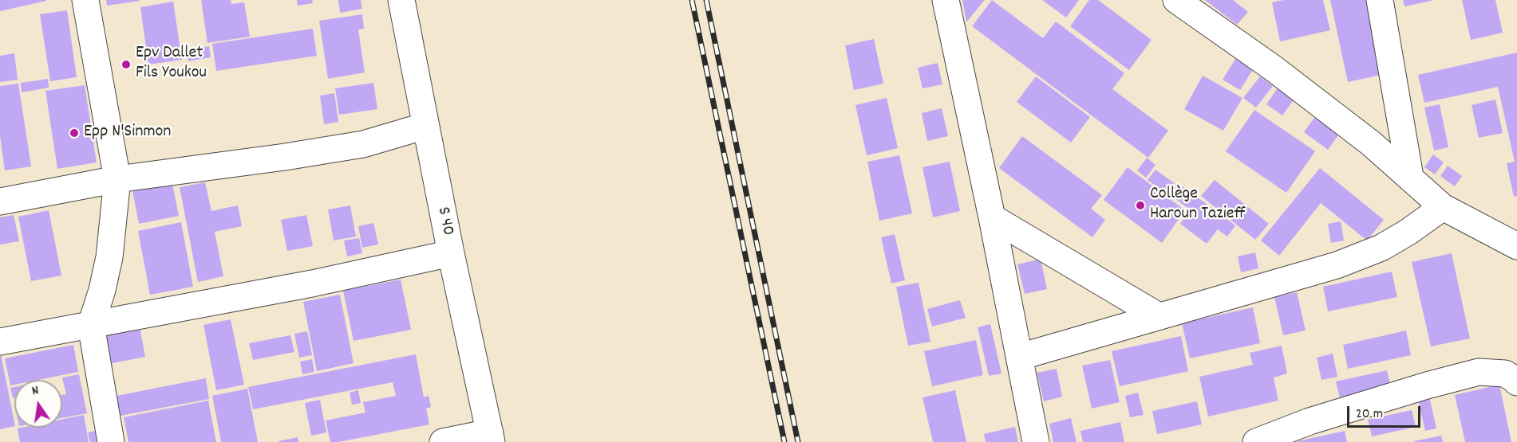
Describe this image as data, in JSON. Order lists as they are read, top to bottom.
{
  "streets": {
    "street": ["S 40"]
  },
  "places": ["Epv Dallet Fils Youkou", "Epp N'Sinmon", "Collège Haroun Tazieff"],
  "scale_bar": "20 m",
  "north": "top"
}
